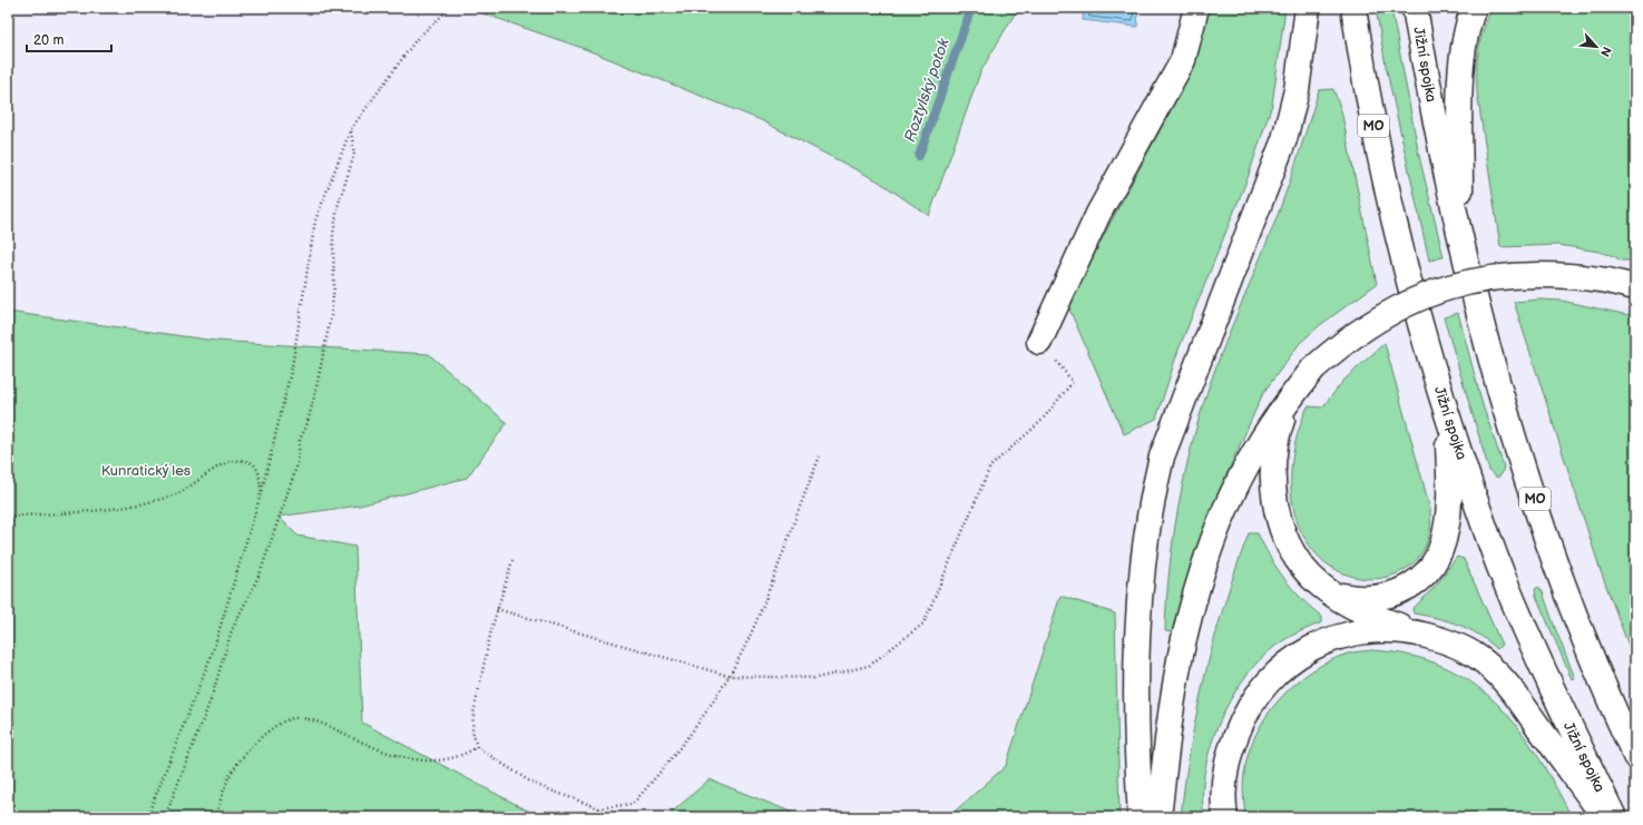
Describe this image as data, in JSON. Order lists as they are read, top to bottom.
{
  "streets": {
    "main road": ["Jižní spojka", "MO"]
  },
  "water": ["Roztylský potok"],
  "parks": ["Kunratický les"],
  "scale_bar": "20 m",
  "north": "bottom right"
}
